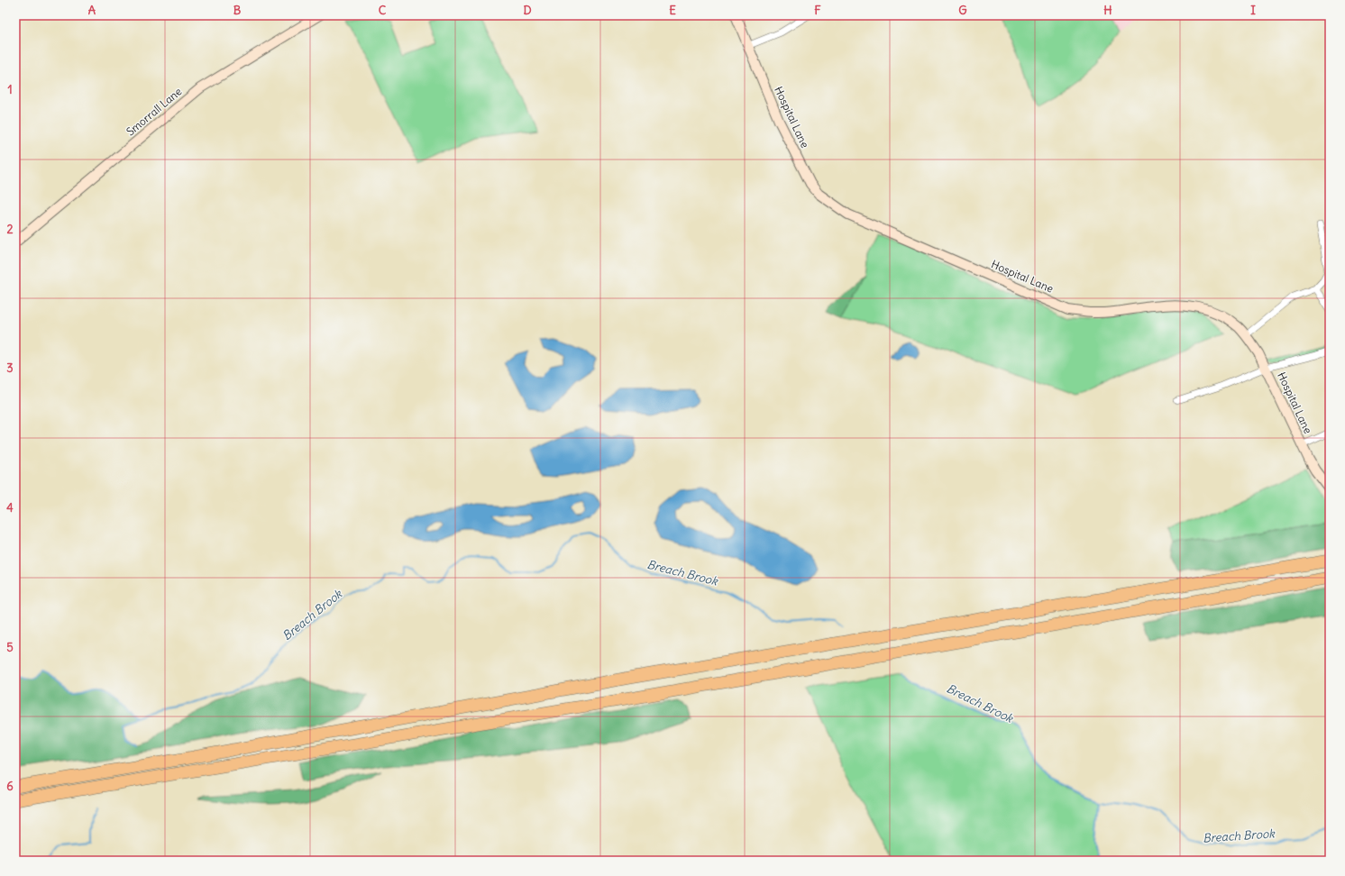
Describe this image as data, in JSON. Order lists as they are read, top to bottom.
{
  "streets": {
    "street": ["Smorrall Lane", "Hospital Lane"]
  },
  "water": ["Breach Brook"],
  "grid": {
    "columns": [
      "A",
      "B",
      "C",
      "D",
      "E",
      "F",
      "G",
      "H",
      "I"
    ],
    "rows": [
      "1",
      "2",
      "3",
      "4",
      "5",
      "6"
    ]
  }
}
